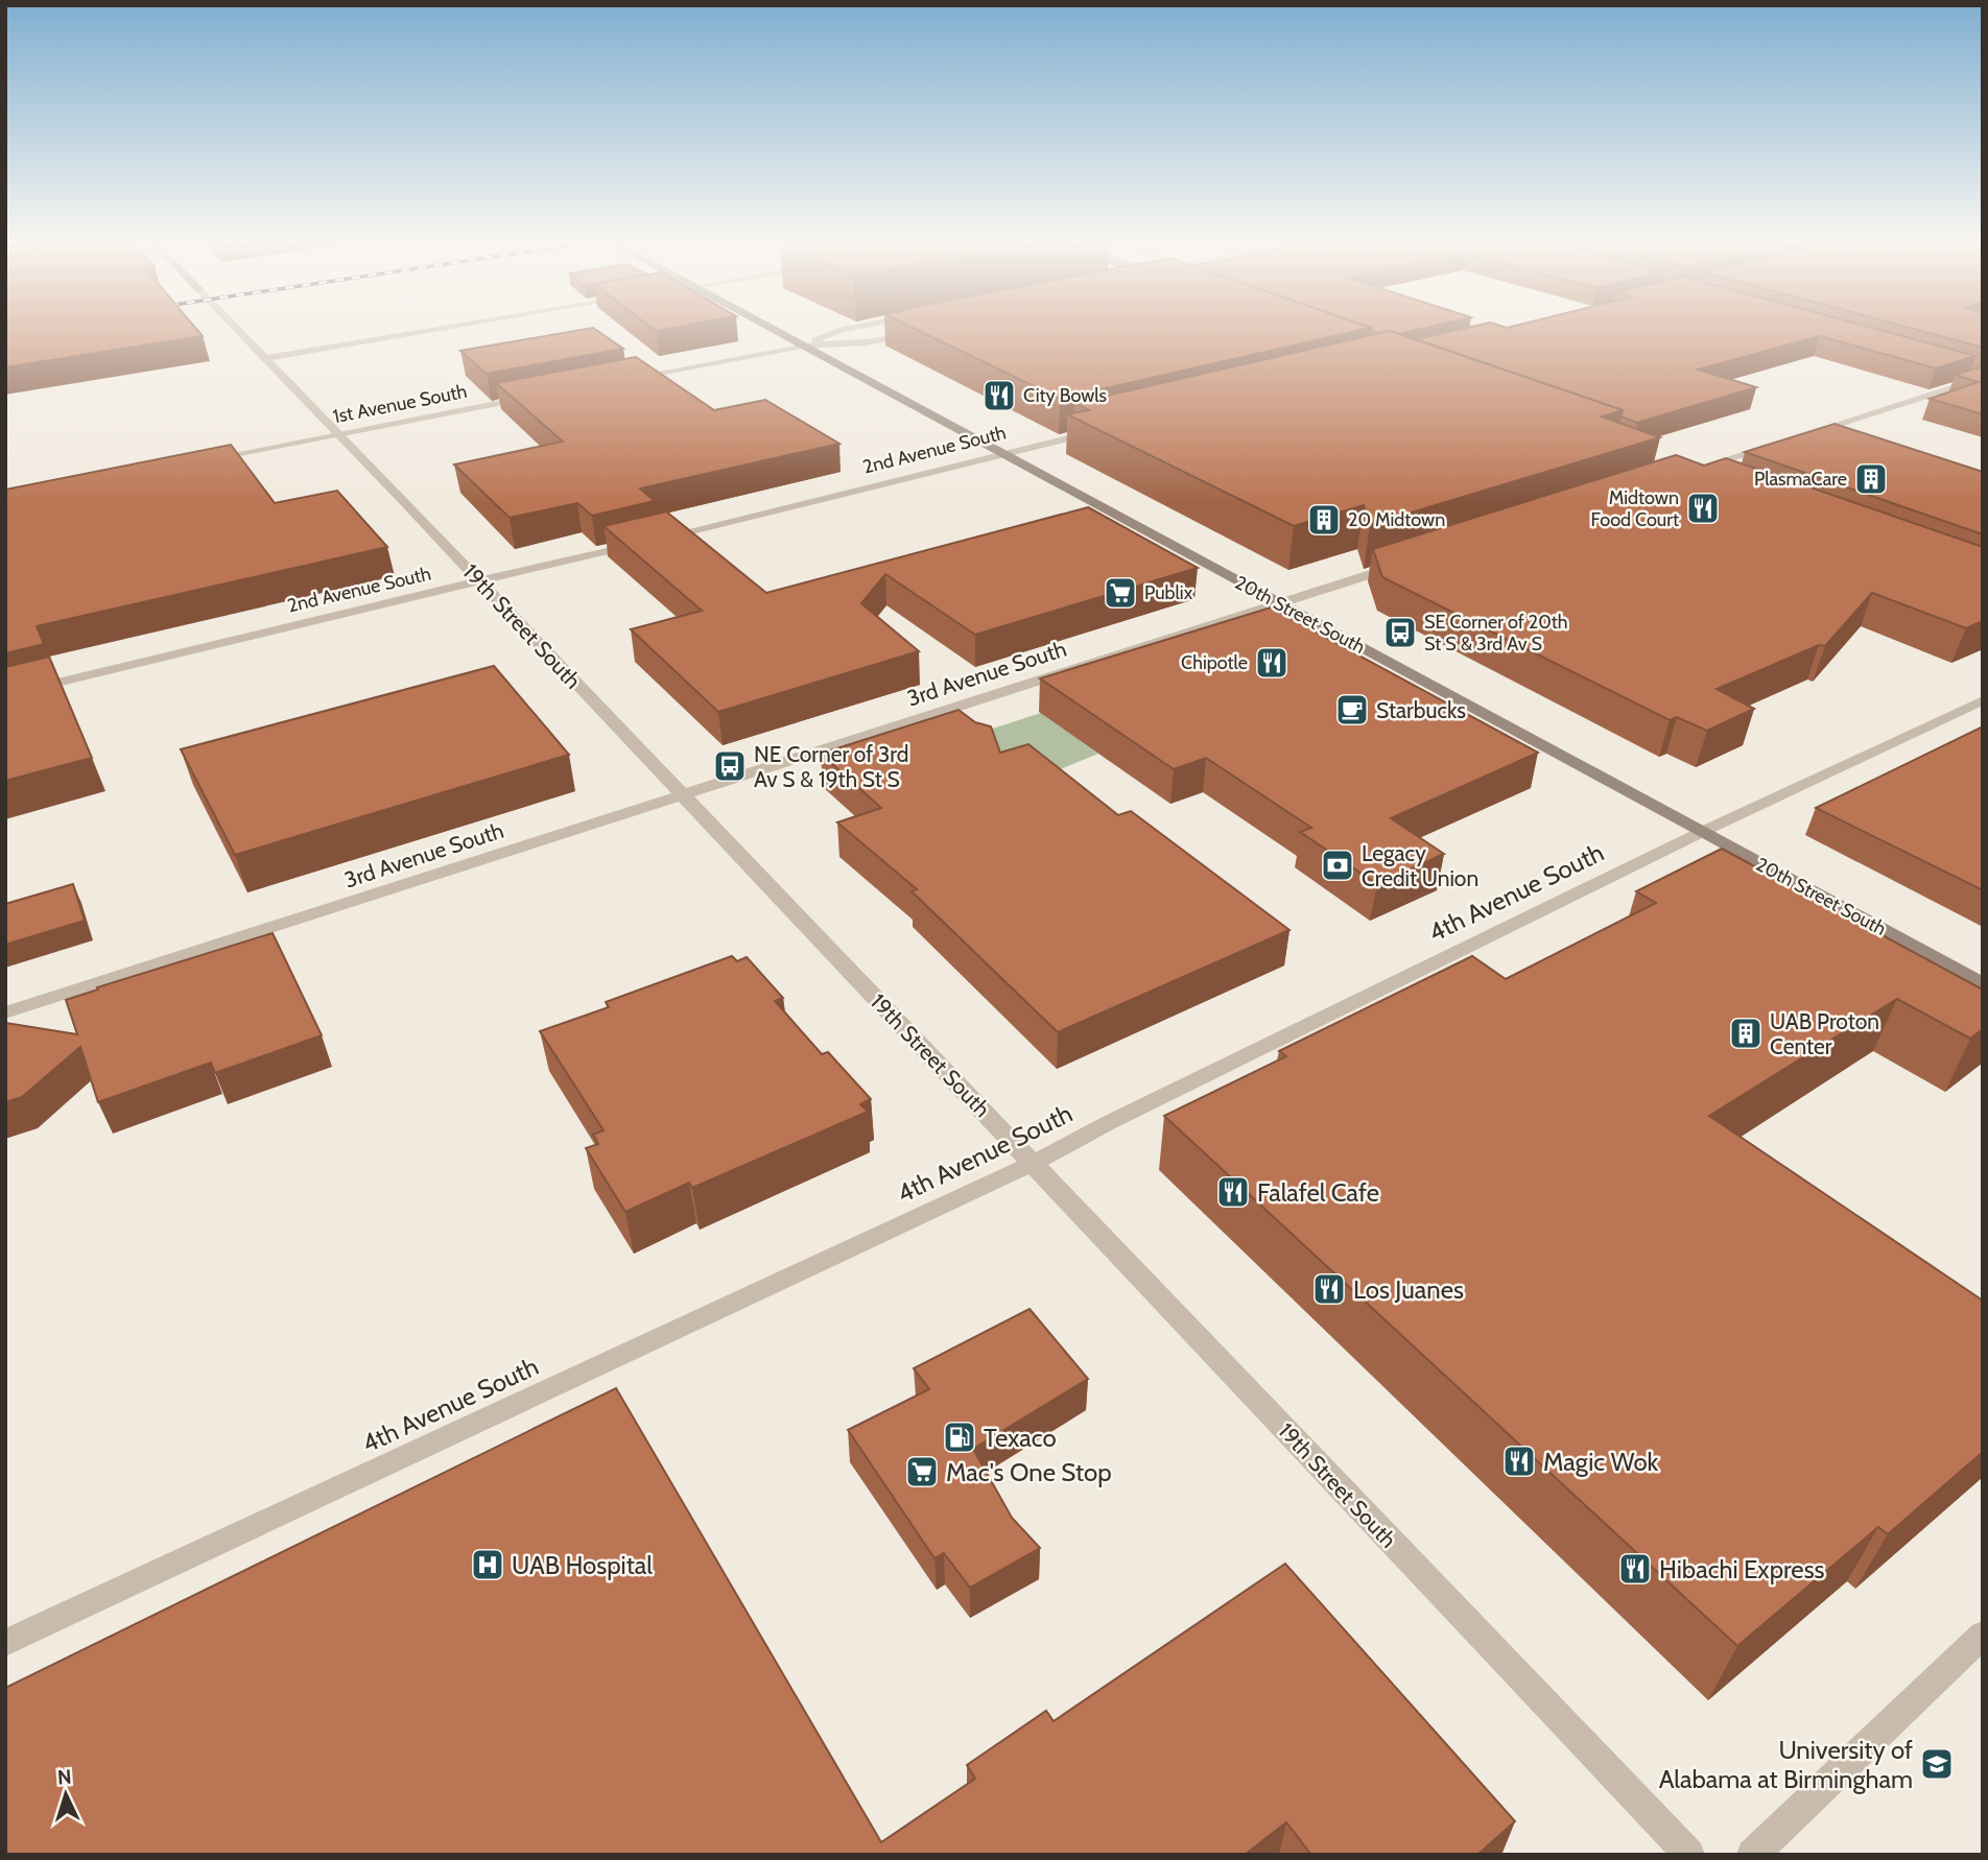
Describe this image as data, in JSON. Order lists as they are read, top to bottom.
{
  "streets": {
    "main road": ["20th Street South"],
    "street": [
      "1st Avenue South",
      "2nd Avenue South",
      "19th Street South",
      "3rd Avenue South",
      "4th Avenue South"
    ]
  },
  "crossings": [
    ["1st Avenue South", "19th Street South"],
    ["2nd Avenue South", "20th Street South"],
    ["2nd Avenue South", "19th Street South"],
    ["20th Street South", "3rd Avenue South"],
    ["20th Street South", "4th Avenue South"],
    ["19th Street South", "3rd Avenue South"],
    ["19th Street South", "4th Avenue South"]
  ],
  "places": {
    "restaurant": [
      "City Bowls",
      "Midtown Food Court",
      "Chipotle",
      "Falafel Cafe",
      "Los Juanes",
      "Magic Wok",
      "Hibachi Express"
    ],
    "building": ["PlasmaCare", "20 Midtown", "UAB Proton Center"],
    "supermarket": ["Publix", "Mac's One Stop"],
    "bus stop": ["SE Corner of 20th St S & 3rd Av S", "NE Corner of 3rd Av S & 19th St S"],
    "cafe": ["Starbucks"],
    "bank": ["Legacy Credit Union"],
    "fuel station": ["Texaco"],
    "hospital": ["UAB Hospital"],
    "school or university": ["University of Alabama at Birmingham"]
  },
  "north": "top"
}
